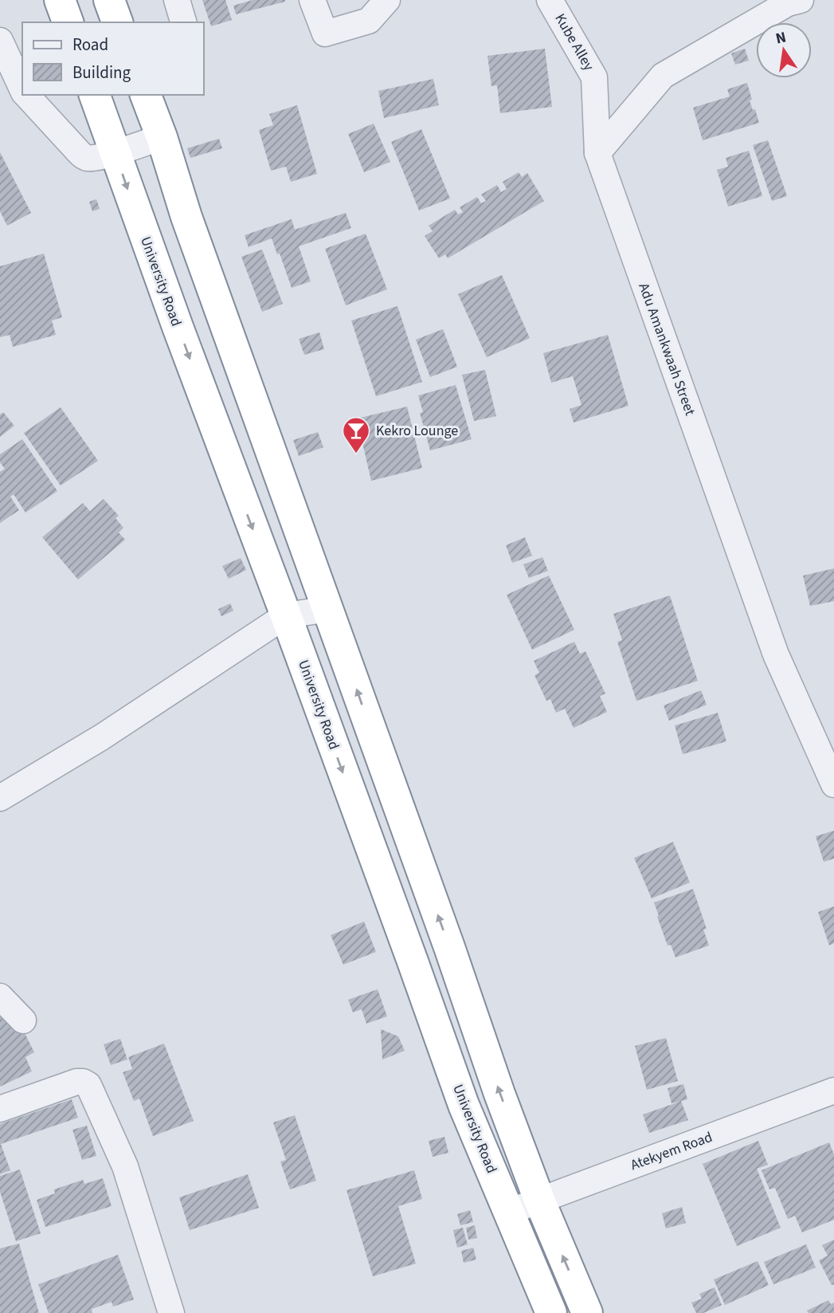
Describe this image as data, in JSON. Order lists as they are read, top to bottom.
{
  "streets": {
    "highway": ["University Road"],
    "street": ["Kube Alley", "Adu Amankwaah Street", "Atekyem Road"]
  },
  "crossings": [
    ["Kube Alley", "Adu Amankwaah Street"],
    ["University Road", "Atekyem Road"]
  ],
  "places": {
    "bar": ["Kekro Lounge"]
  },
  "legend": ["Road", "Building"],
  "north": "top"
}
